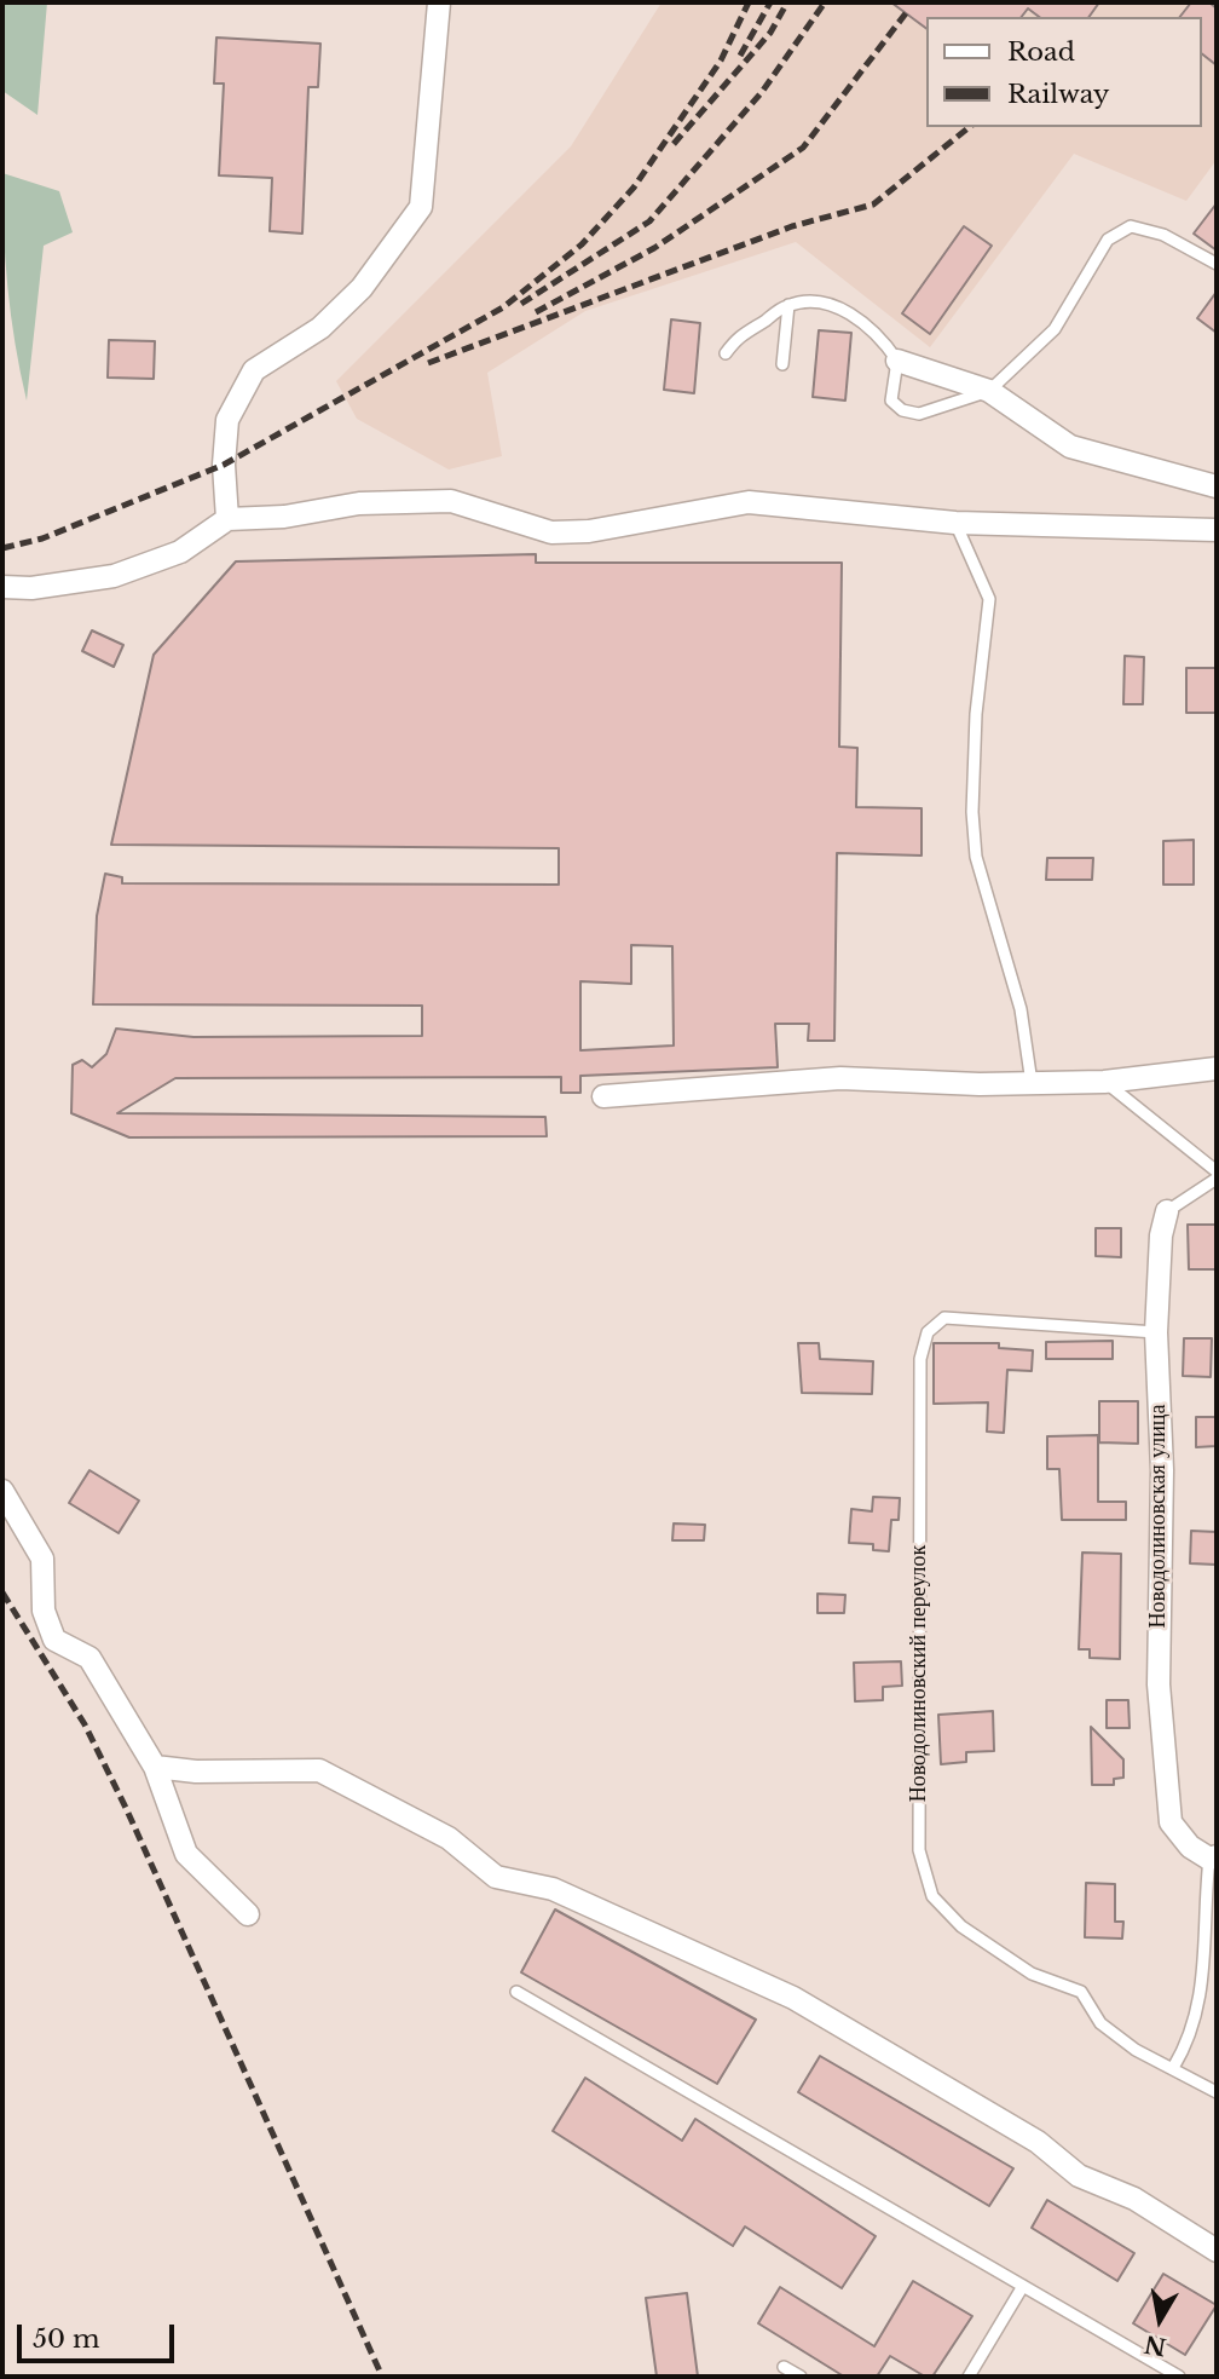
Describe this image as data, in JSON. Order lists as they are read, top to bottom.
{
  "streets": {
    "street": ["Новодолиновская улица"],
    "lane": ["Новодолиновский переулок"]
  },
  "crossings": [
    ["Новодолиновская улица", "Новодолиновский переулок"]
  ],
  "legend": ["Road", "Railway"],
  "scale_bar": "50 m",
  "north": "bottom"
}
